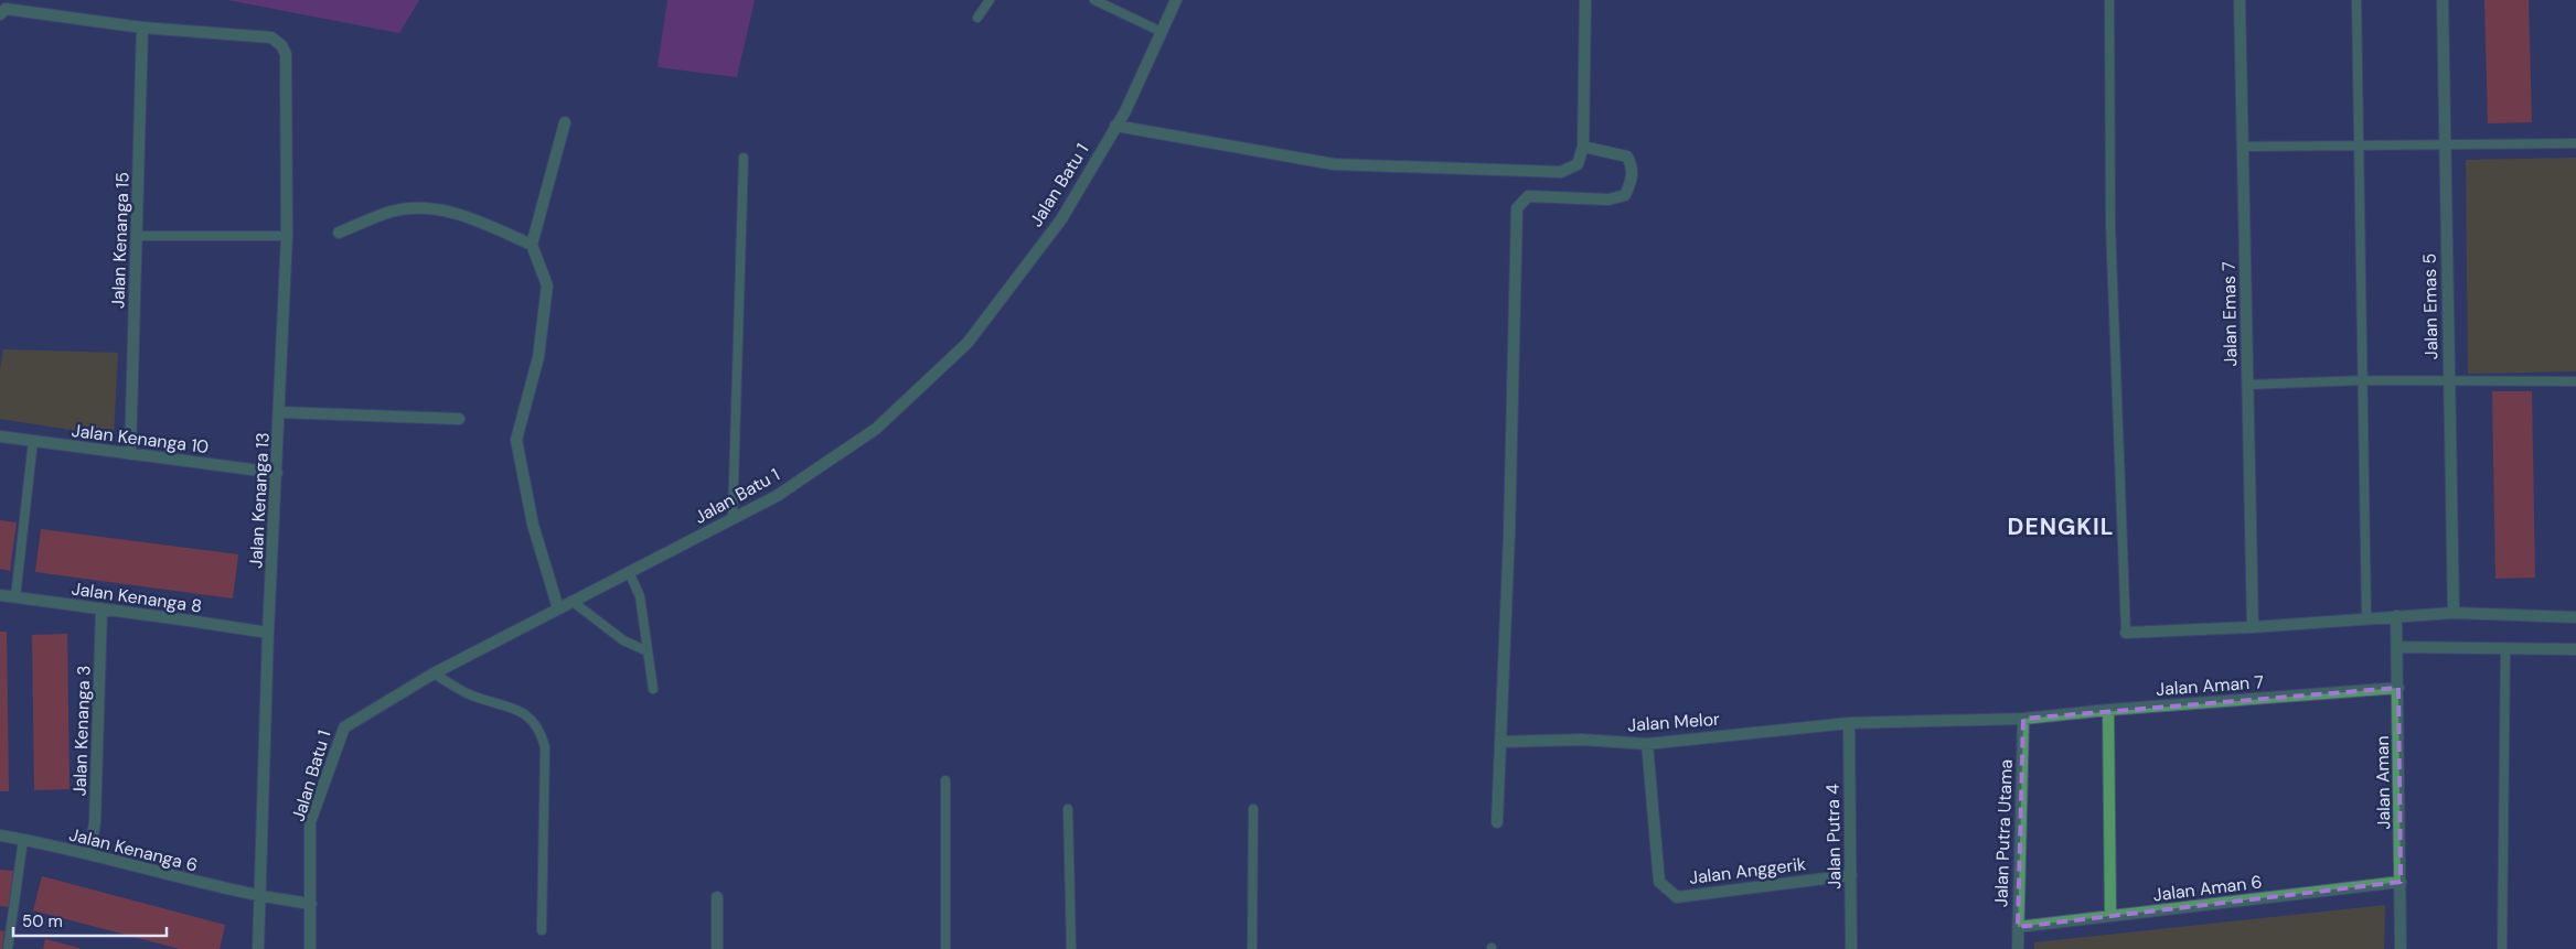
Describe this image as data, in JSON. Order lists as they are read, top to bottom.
{
  "streets": {
    "street": [
      "Jalan Batu 1",
      "Jalan Kenanga 15",
      "Jalan Emas 5",
      "Jalan Emas 7",
      "Jalan Kenanga 10",
      "Jalan Kenanga 13",
      "Jalan Kenanga 8",
      "Jalan Aman 7",
      "Jalan Melor",
      "Jalan Kenanga 3",
      "Jalan Aman",
      "Jalan Putra Utama",
      "Jalan Putra 4",
      "Jalan Kenanga 6",
      "Jalan Anggerik",
      "Jalan Aman 6"
    ]
  },
  "crossings": [
    ["Jalan Batu 1", "Jalan Kenanga 6"],
    ["Jalan Kenanga 15", "Jalan Kenanga 10"],
    ["Jalan Kenanga 15", "Jalan Kenanga 13"],
    ["Jalan Kenanga 10", "Jalan Kenanga 13"],
    ["Jalan Kenanga 13", "Jalan Kenanga 8"],
    ["Jalan Kenanga 13", "Jalan Kenanga 6"],
    ["Jalan Kenanga 8", "Jalan Kenanga 3"],
    ["Jalan Aman 7", "Jalan Melor"],
    ["Jalan Aman 7", "Jalan Aman"],
    ["Jalan Aman 7", "Jalan Putra Utama"],
    ["Jalan Melor", "Jalan Putra Utama"],
    ["Jalan Melor", "Jalan Putra 4"],
    ["Jalan Melor", "Jalan Anggerik"],
    ["Jalan Kenanga 3", "Jalan Kenanga 6"],
    ["Jalan Aman", "Jalan Aman 6"],
    ["Jalan Putra Utama", "Jalan Aman 6"],
    ["Jalan Putra 4", "Jalan Anggerik"]
  ],
  "districts": ["DENGKIL"],
  "scale_bar": "50 m"
}
